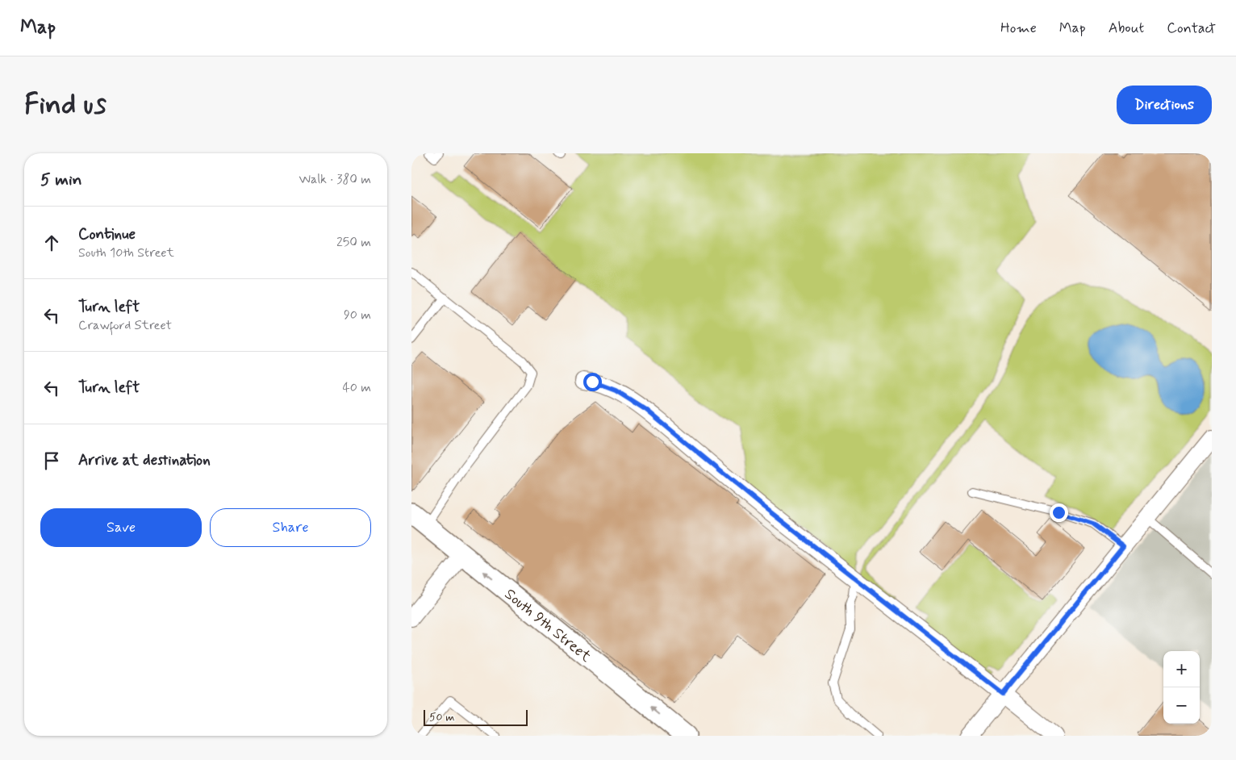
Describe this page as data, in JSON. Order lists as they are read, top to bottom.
{
  "streets": {
    "street": ["South 9th Street"]
  },
  "one_way": ["South 9th Street"],
  "scale_bar": "50 m",
  "page": {
    "header": "Map",
    "nav": [
      "Home",
      "Map",
      "About",
      "Contact"
    ],
    "buttons": [
      "Directions",
      ["Save", "Share"]
    ],
    "title": "Find us",
    "heading": ["5 min", "Walk · 380 m"],
    "list": [
      ["Continue", "South 10th Street", "250 m"],
      ["Turn left", "Crawford Street", "90 m"],
      ["Turn left", "40 m"],
      "Arrive at destination"
    ],
    "map_buttons": ["+", "−"],
    "scale": "50 m"
  }
}
